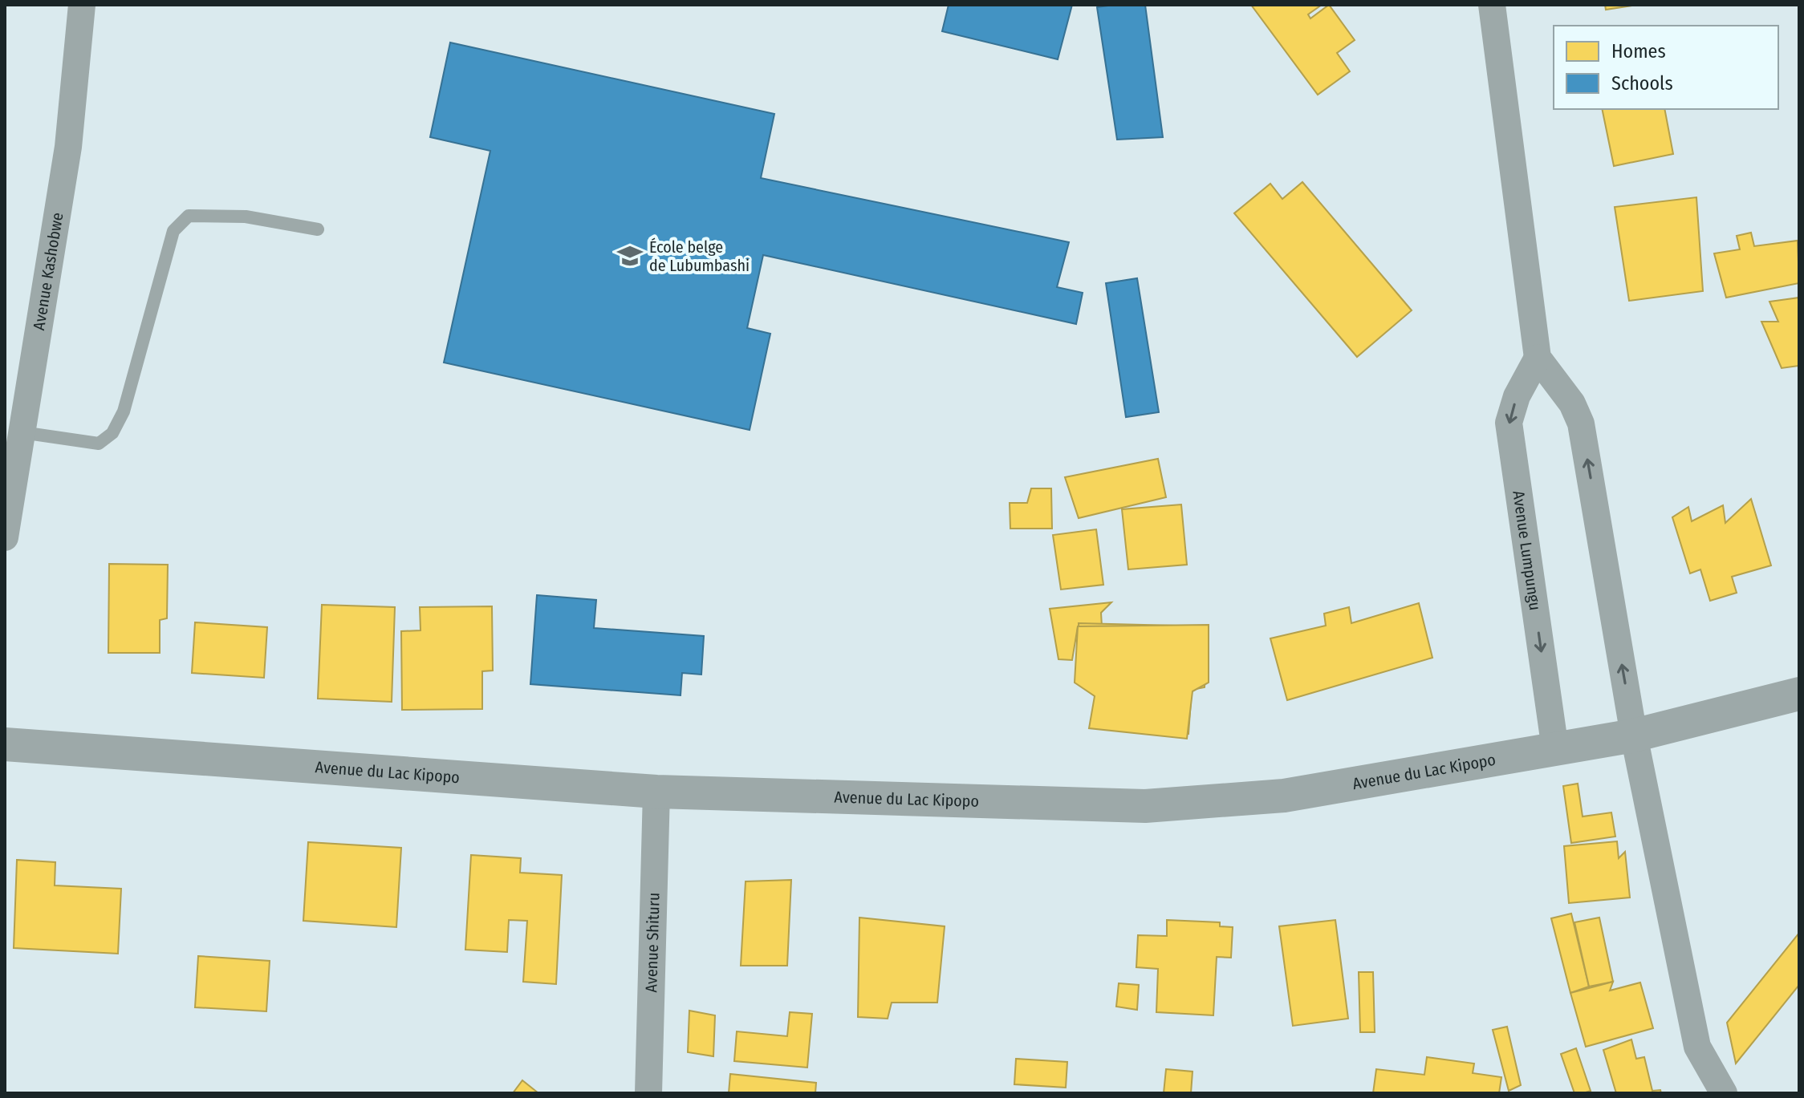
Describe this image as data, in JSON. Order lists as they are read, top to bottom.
{
  "streets": {
    "street": [
      "Avenue Kashobwe",
      "Avenue Lumpungu",
      "Avenue du Lac Kipopo",
      "Avenue Shituru"
    ]
  },
  "crossings": [
    ["Avenue Lumpungu", "Avenue du Lac Kipopo"],
    ["Avenue du Lac Kipopo", "Avenue Shituru"]
  ],
  "places": {
    "school or university": ["École belge de Lubumbashi"]
  },
  "legend": ["Homes", "Schools"]
}
